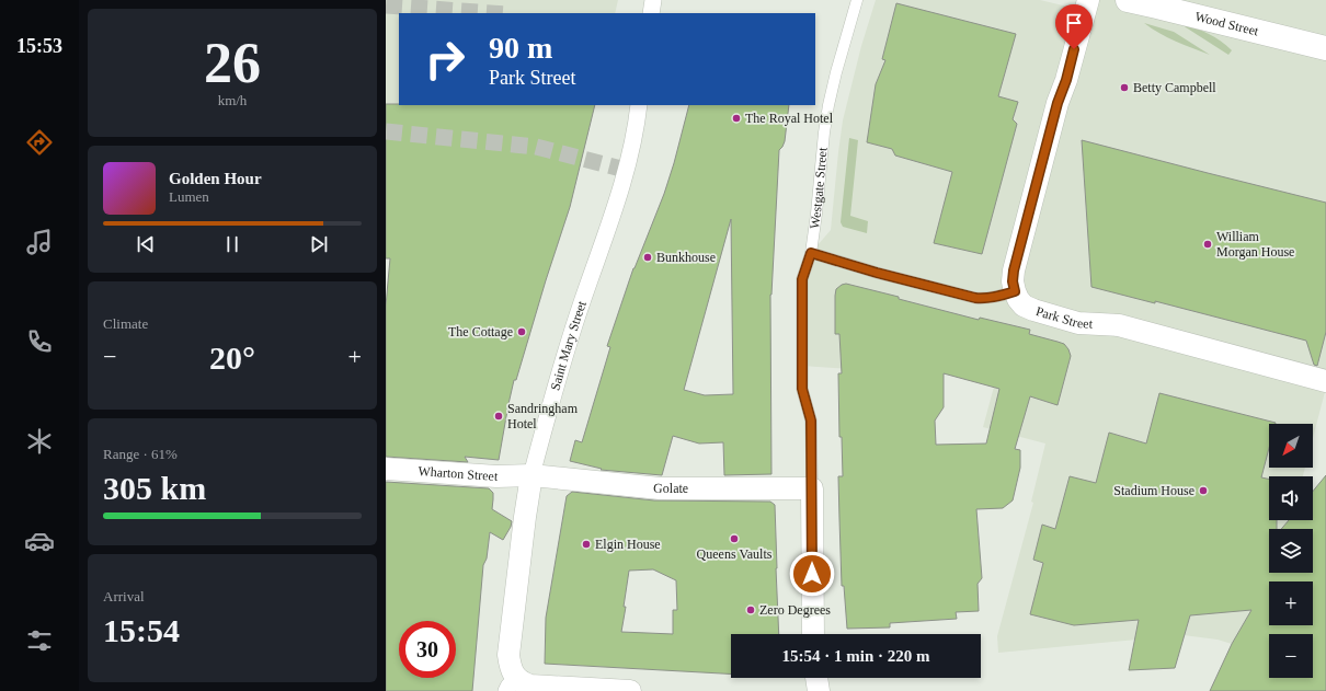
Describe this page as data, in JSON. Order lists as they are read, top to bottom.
{
  "streets": {
    "street": [
      "Wood Street",
      "Westgate Street",
      "Park Street",
      "Saint Mary Street",
      "Wharton Street",
      "Golate"
    ]
  },
  "crossings": [
    ["Westgate Street", "Golate"],
    ["Saint Mary Street", "Wharton Street"],
    ["Saint Mary Street", "Golate"],
    ["Wharton Street", "Golate"]
  ],
  "places": [
    "Betty Campbell",
    "The Royal Hotel",
    "William Morgan House",
    "Bunkhouse",
    "The Cottage",
    "Sandringham Hotel",
    "Stadium House",
    "Queens Vaults",
    "Elgin House",
    "Zero Degrees"
  ],
  "north": "bottom left",
  "page": {
    "tabs": "15:53",
    "tile": [
      ["26", "km/h"],
      "Climate",
      ["Range · 61%", "305 km"],
      ["Arrival", "15:54"]
    ],
    "turn": ["90 m", "Park Street"],
    "song": ["Golden Hour", "Lumen"],
    "heat": ["−", "20°", "+"],
    "map_buttons": ["+", "−"],
    "limit": "30",
    "trip": "15:54 · 1 min · 220 m"
  }
}
